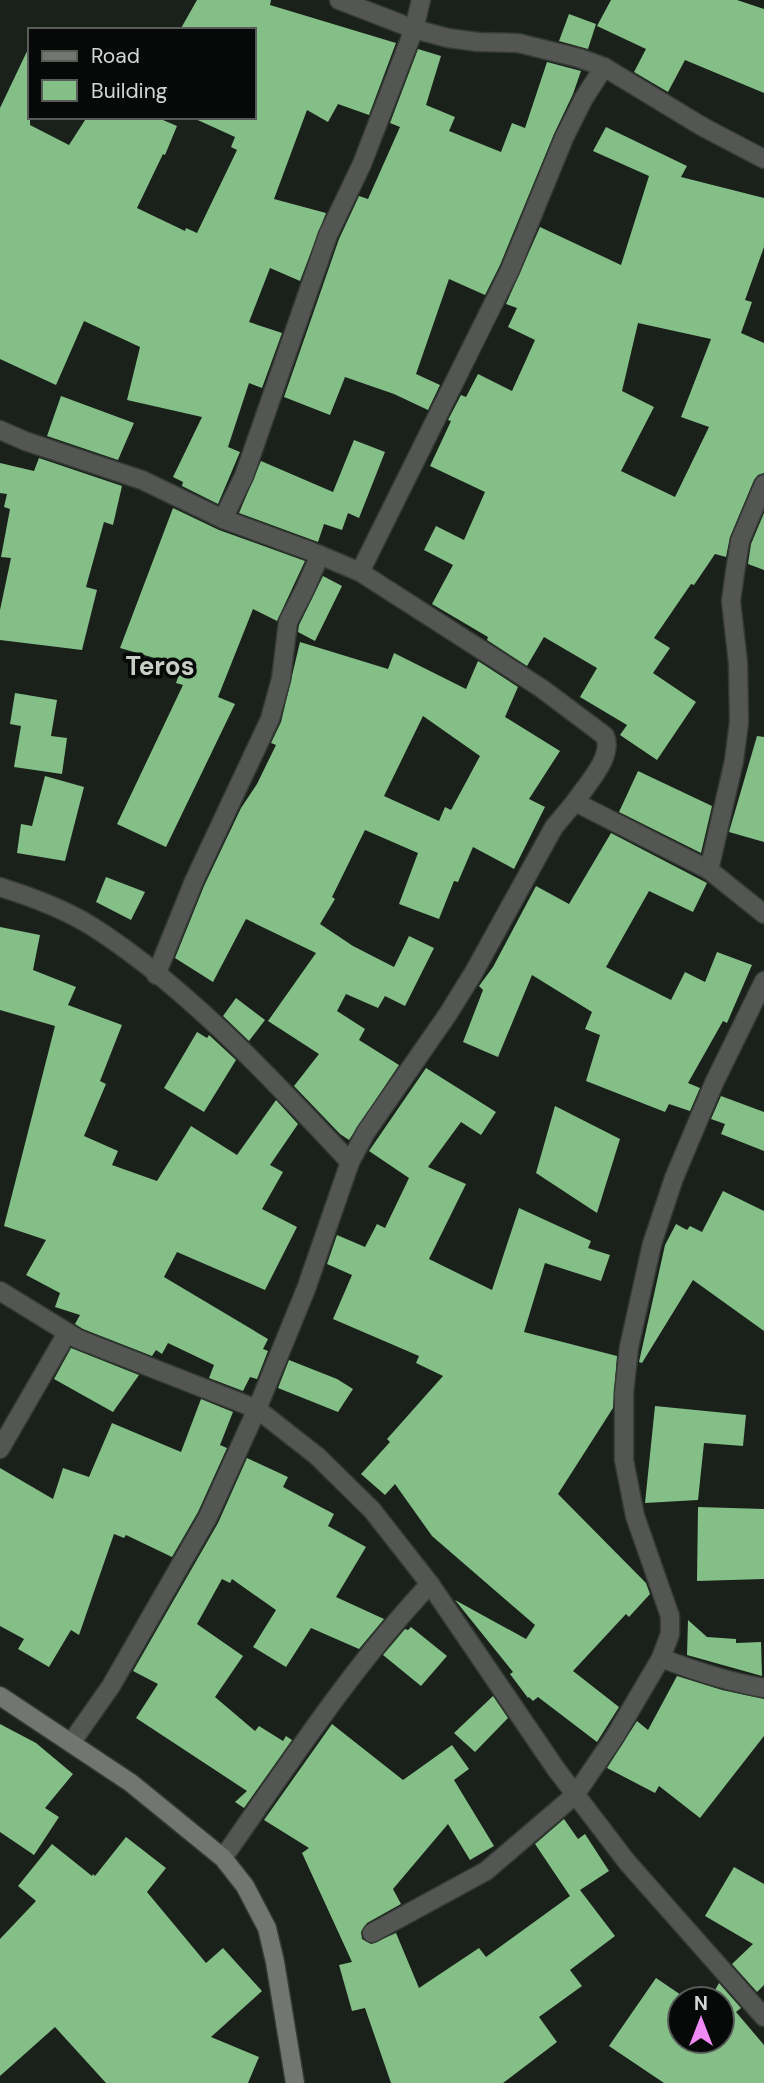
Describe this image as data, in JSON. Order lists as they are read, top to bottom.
{
  "districts": ["Teros"],
  "legend": ["Road", "Building"],
  "north": "top"
}
